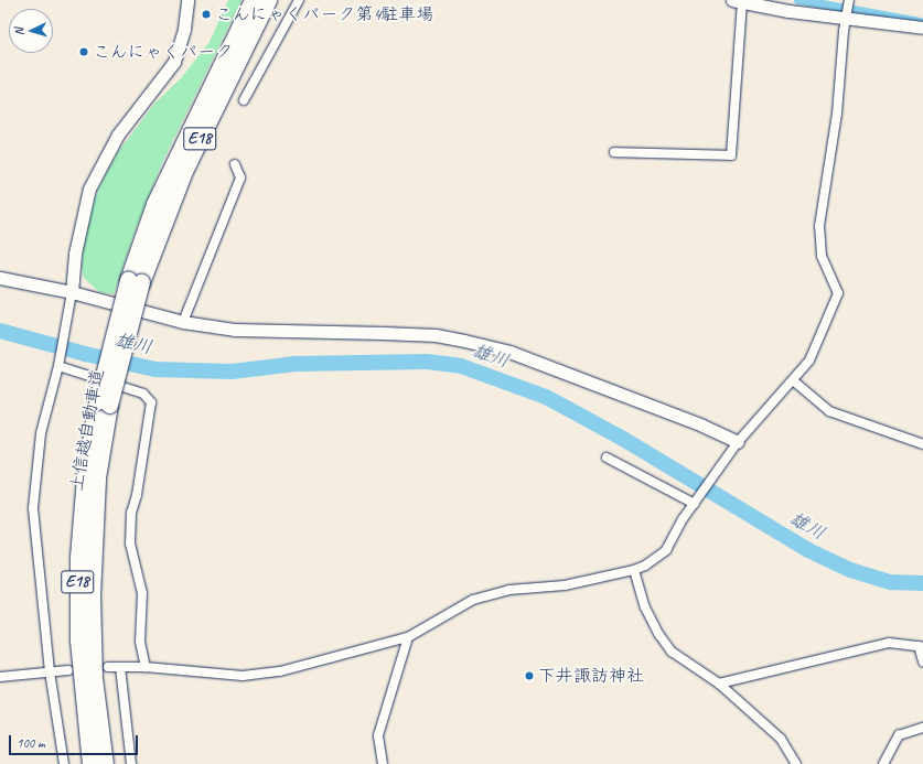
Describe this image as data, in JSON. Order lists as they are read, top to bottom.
{
  "streets": {
    "highway": ["E18", "上信越自動車道"]
  },
  "water": ["雄川"],
  "places": ["こんにゃくパーク第4駐車場", "こんにゃくパーク", "下井諏訪神社"],
  "scale_bar": "100 m",
  "north": "left"
}
